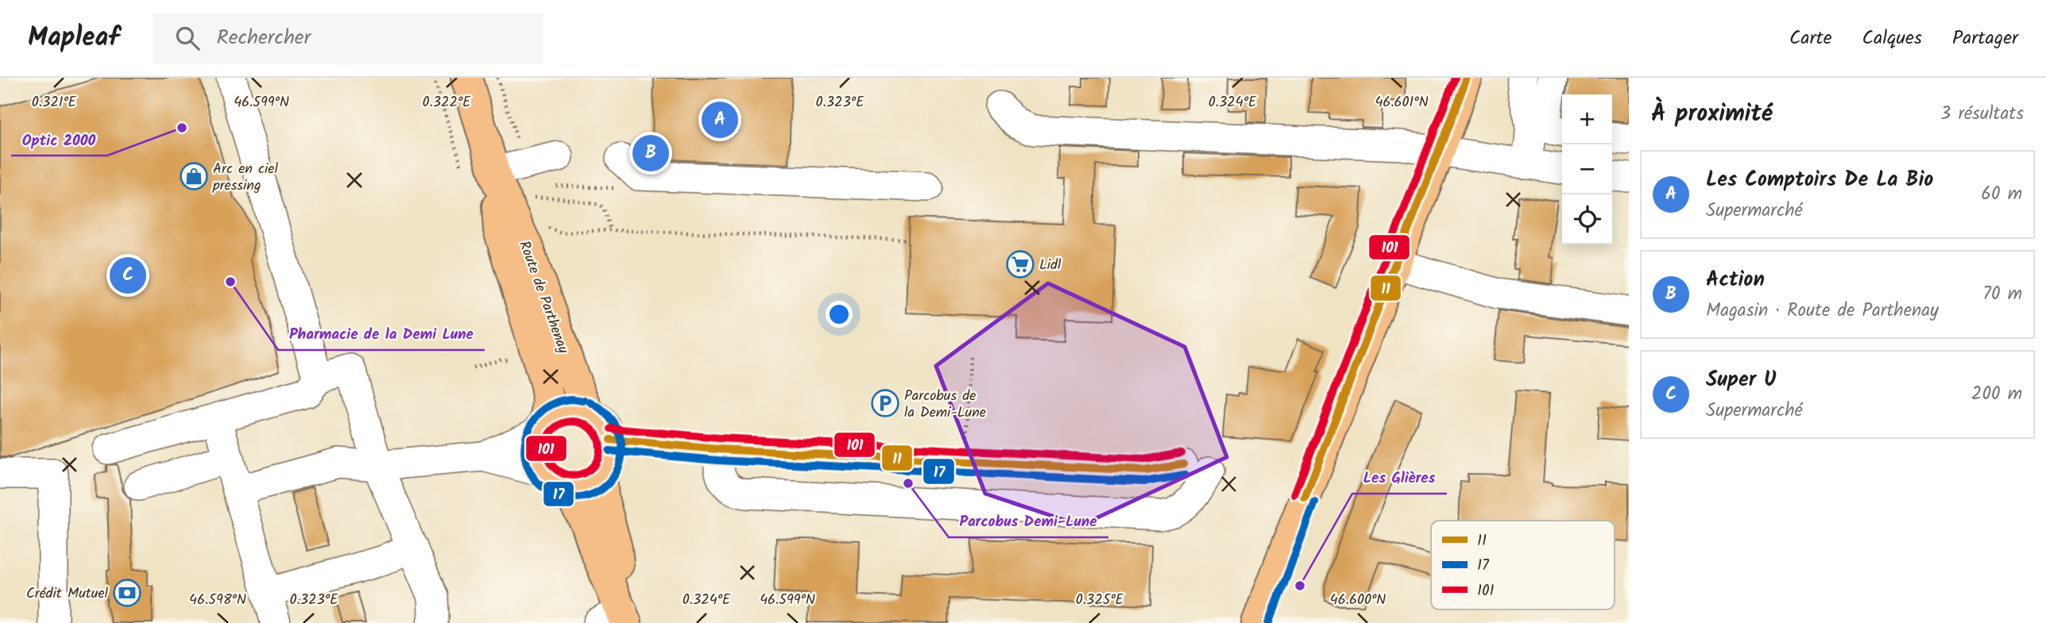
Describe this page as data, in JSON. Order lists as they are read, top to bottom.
{
  "streets": {
    "main road": ["Route de Parthenay"]
  },
  "places": {
    "other": [
      "Optic 2000",
      "Pharmacie de la Demi Lune",
      "Parcobus Demi-Lune",
      "Les Glières"
    ],
    "shop": ["Arc en ciel pressing"],
    "supermarket": ["Lidl"],
    "parking": ["Parcobus de la Demi-Lune"],
    "bank": ["Crédit Mutuel"]
  },
  "lines": ["transit line 11", "transit line 101", "transit line 17"],
  "legend": ["11", "17", "101"],
  "page": {
    "header": "Mapleaf",
    "search": "Rechercher",
    "nav": ["Carte", "Calques", "Partager"],
    "heading": ["À proximité", "3 résultats"],
    "map_buttons": ["+", "−"],
    "pins": ["A", "B", "C"],
    "list": [
      {
        "mark": "A",
        "name": "Les Comptoirs De La Bio",
        "note": "Supermarché",
        "value": "60 m"
      },
      {
        "mark": "B",
        "name": "Action",
        "note": "Magasin · Route de Parthenay",
        "value": "70 m"
      },
      {
        "mark": "C",
        "name": "Super U",
        "note": "Supermarché",
        "value": "200 m"
      }
    ]
  },
  "coordinates": [
    "0.321°E",
    "46.599°N",
    "0.322°E",
    "0.323°E",
    "0.324°E",
    "46.601°N",
    "46.598°N",
    "0.325°E",
    "46.600°N"
  ]
}
